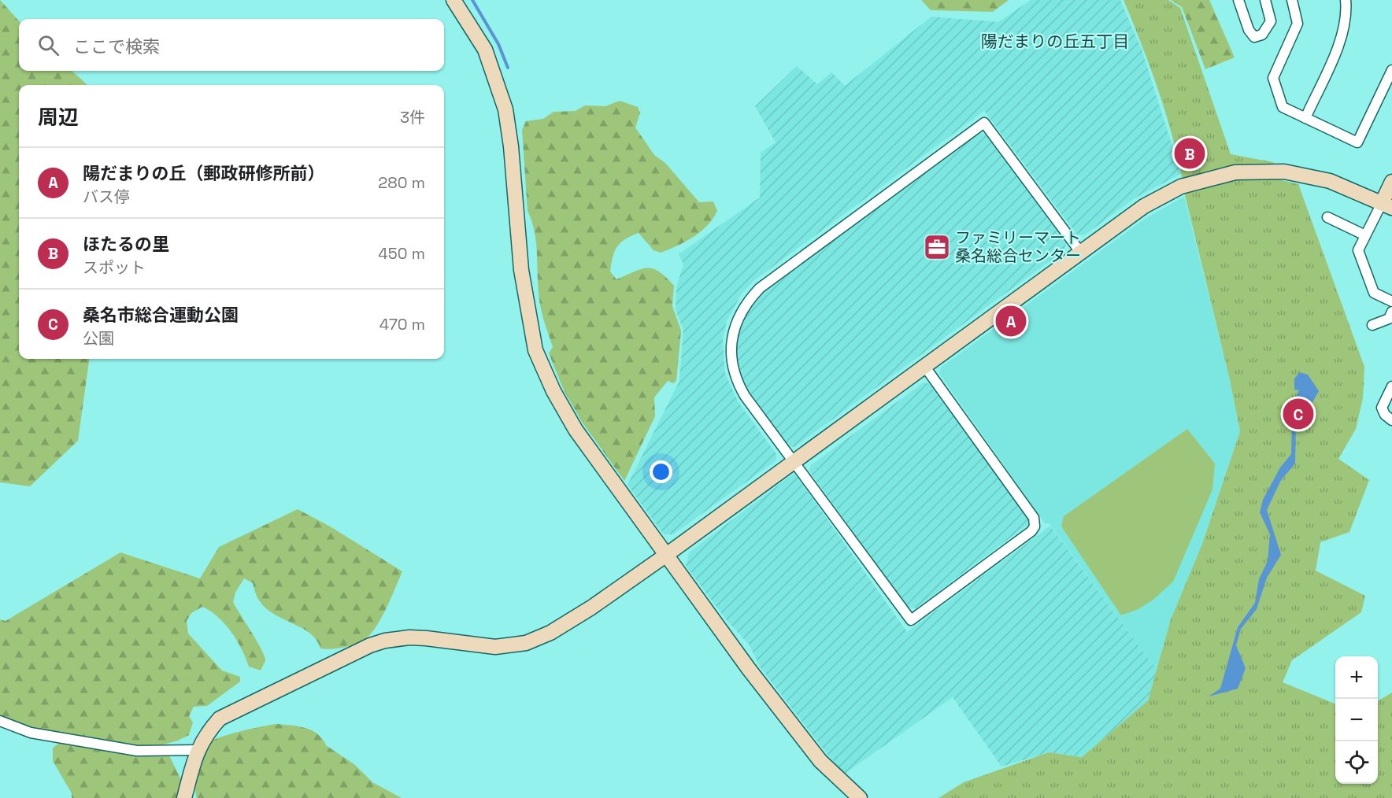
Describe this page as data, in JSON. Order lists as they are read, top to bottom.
{
  "districts": ["陽だまりの丘五丁目"],
  "places": {
    "office": ["ファミリーマート 桑名総合センター"]
  },
  "page": {
    "search": "ここで検索",
    "heading": ["周辺", "3件"],
    "pins": ["B", "A", "C"],
    "list": [
      {
        "mark": "A",
        "name": "陽だまりの丘（郵政研修所前）",
        "note": "バス停",
        "value": "280 m"
      },
      {
        "mark": "B",
        "name": "ほたるの里",
        "note": "スポット",
        "value": "450 m"
      },
      {
        "mark": "C",
        "name": "桑名市総合運動公園",
        "note": "公園",
        "value": "470 m"
      }
    ],
    "map_buttons": ["+", "−"]
  }
}
